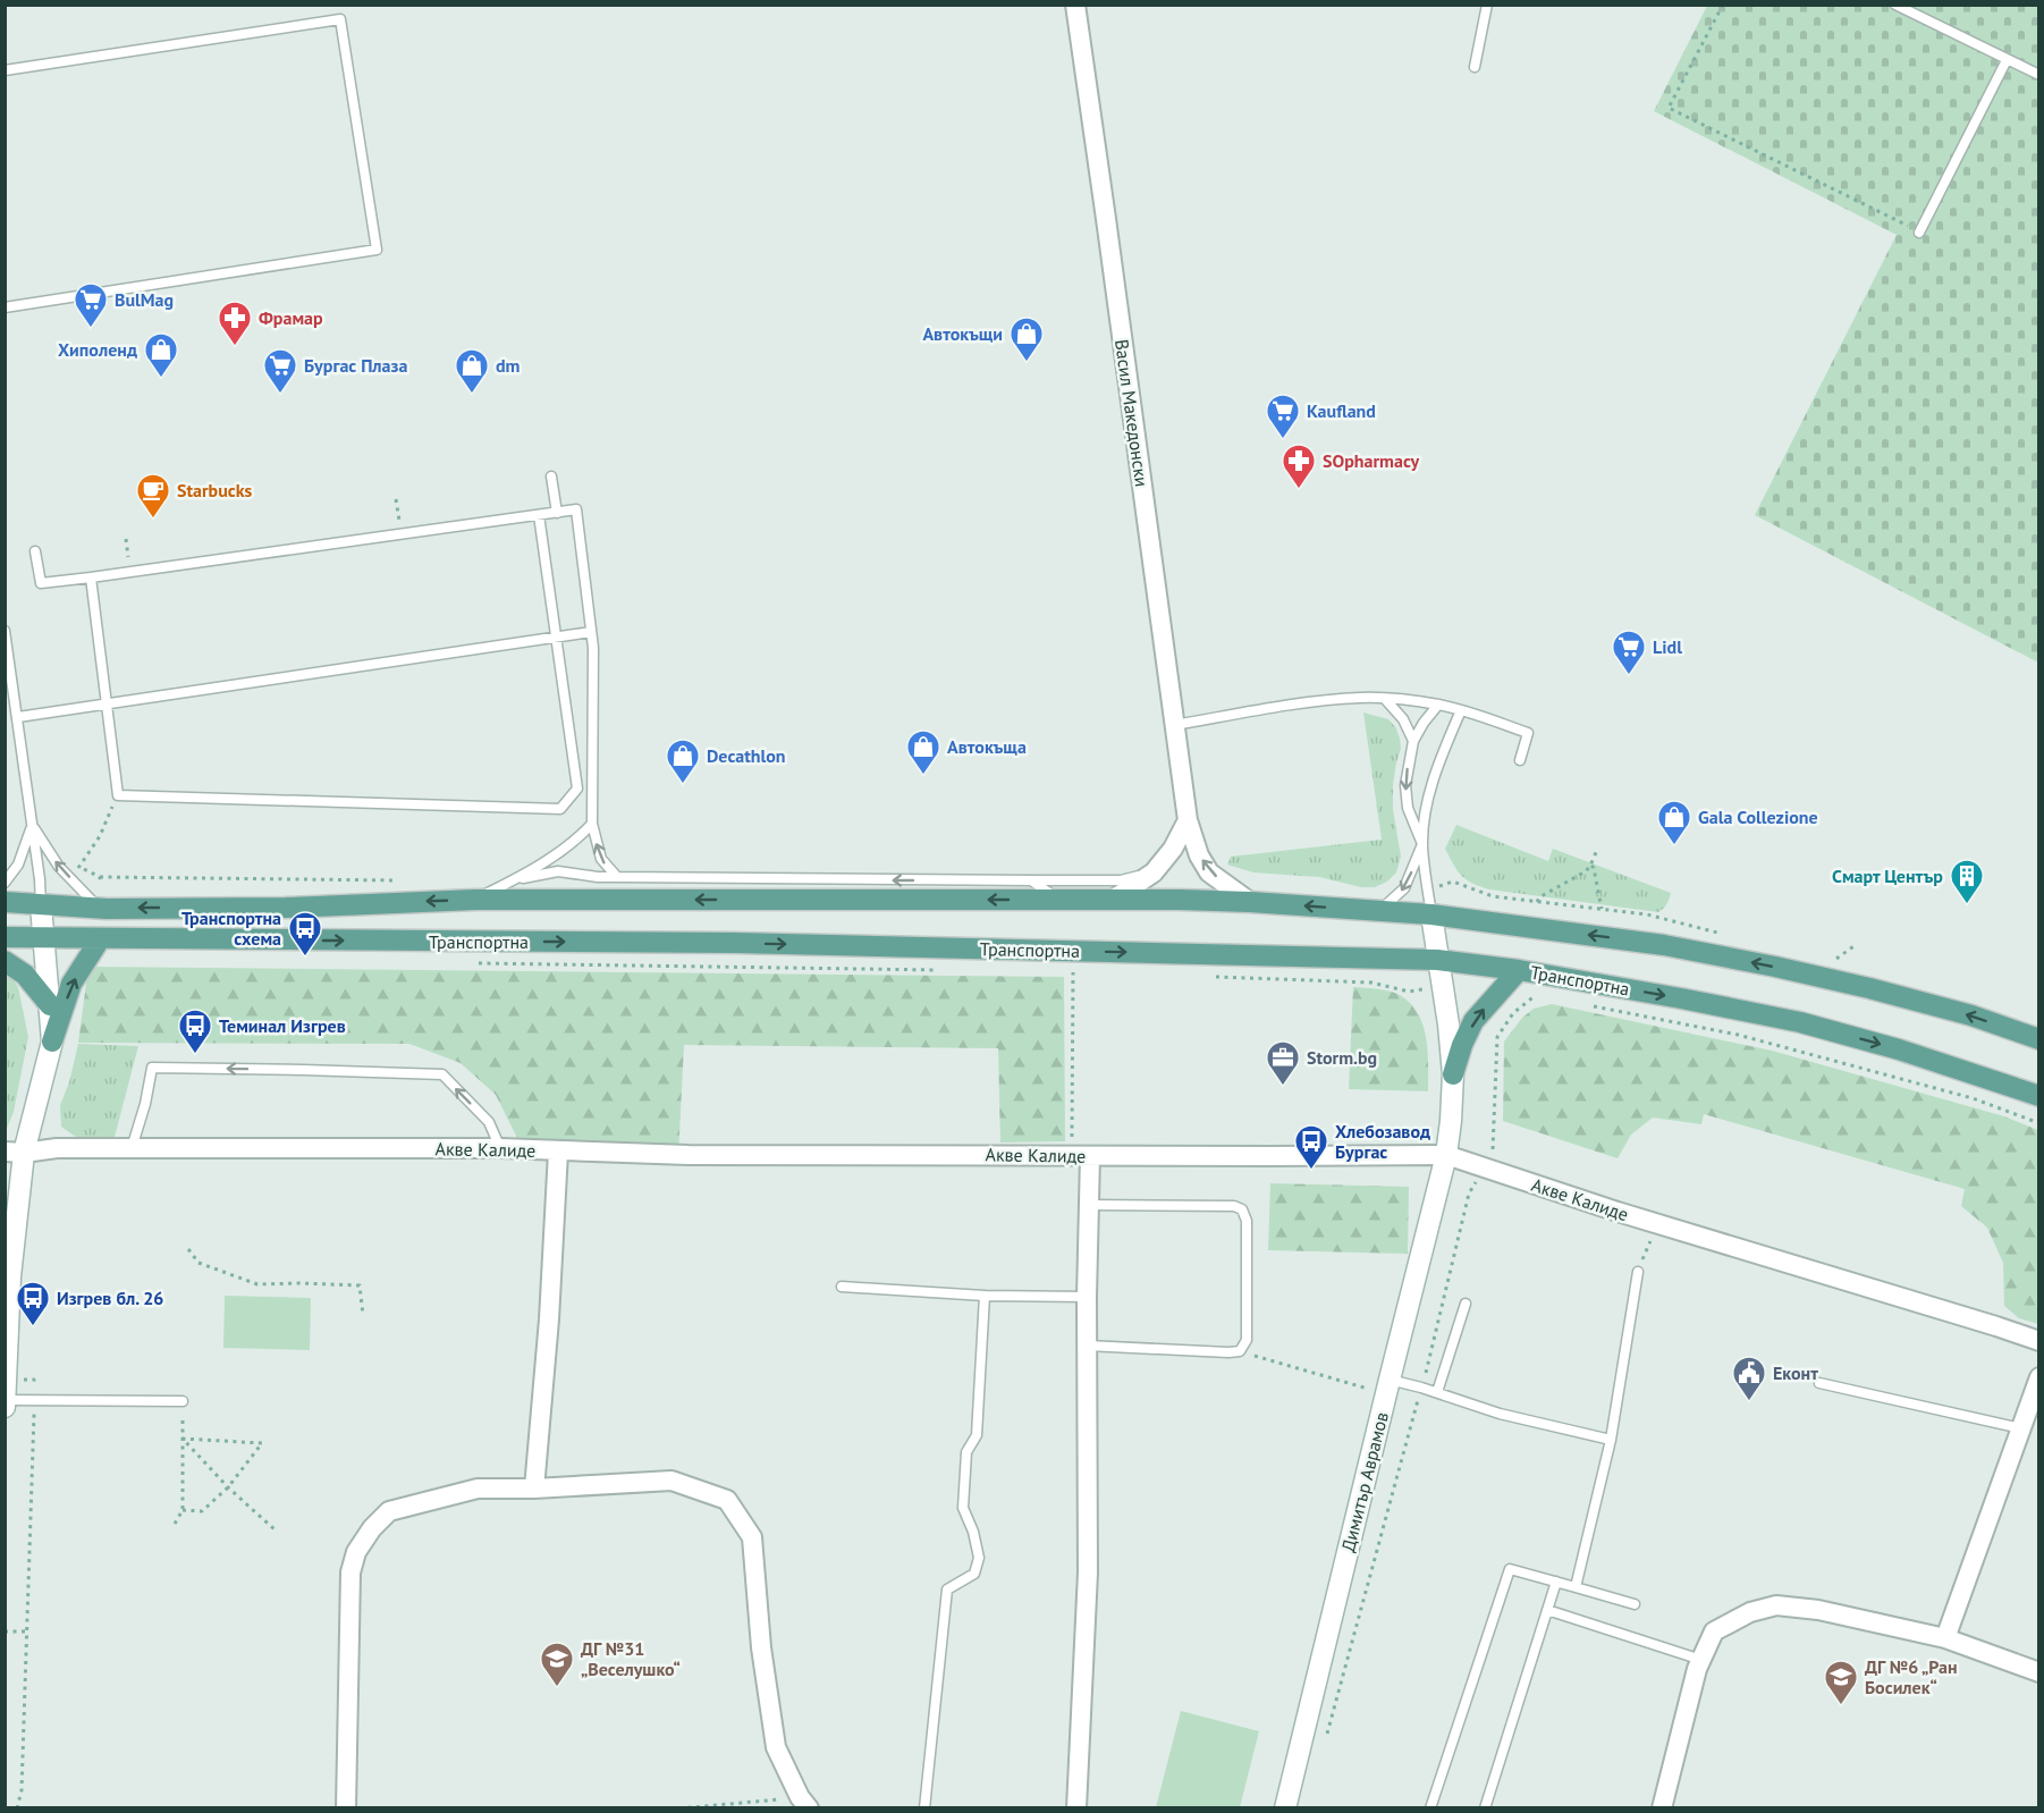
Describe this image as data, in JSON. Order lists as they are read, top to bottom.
{
  "streets": {
    "main road": ["Транспортна"],
    "street": ["Васил Македонски", "Акве Калиде", "Димитър Аврамов"]
  },
  "crossings": [
    ["Транспортна", "Димитър Аврамов"],
    ["Акве Калиде", "Димитър Аврамов"]
  ],
  "places": {
    "supermarket": [
      "BulMag",
      "Бургас Плаза",
      "Kaufland",
      "Lidl"
    ],
    "pharmacy": ["Фрамар", "SOpharmacy"],
    "shop": [
      "Автокъщи",
      "Хиполенд",
      "dm",
      "Автокъща",
      "Decathlon",
      "Gala Collezione"
    ],
    "cafe": ["Starbucks"],
    "building": ["Смарт Център"],
    "bus stop": [
      "Транспортна схема",
      "Теминал Изгрев",
      "Хлебозавод Бургас",
      "Изгрев бл. 26"
    ],
    "office": ["Storm.bg"],
    "public building": ["Еконт"],
    "school or university": ["ДГ №31 „Веселушко“", "ДГ №6 „Ран Босилек“"]
  }
}
